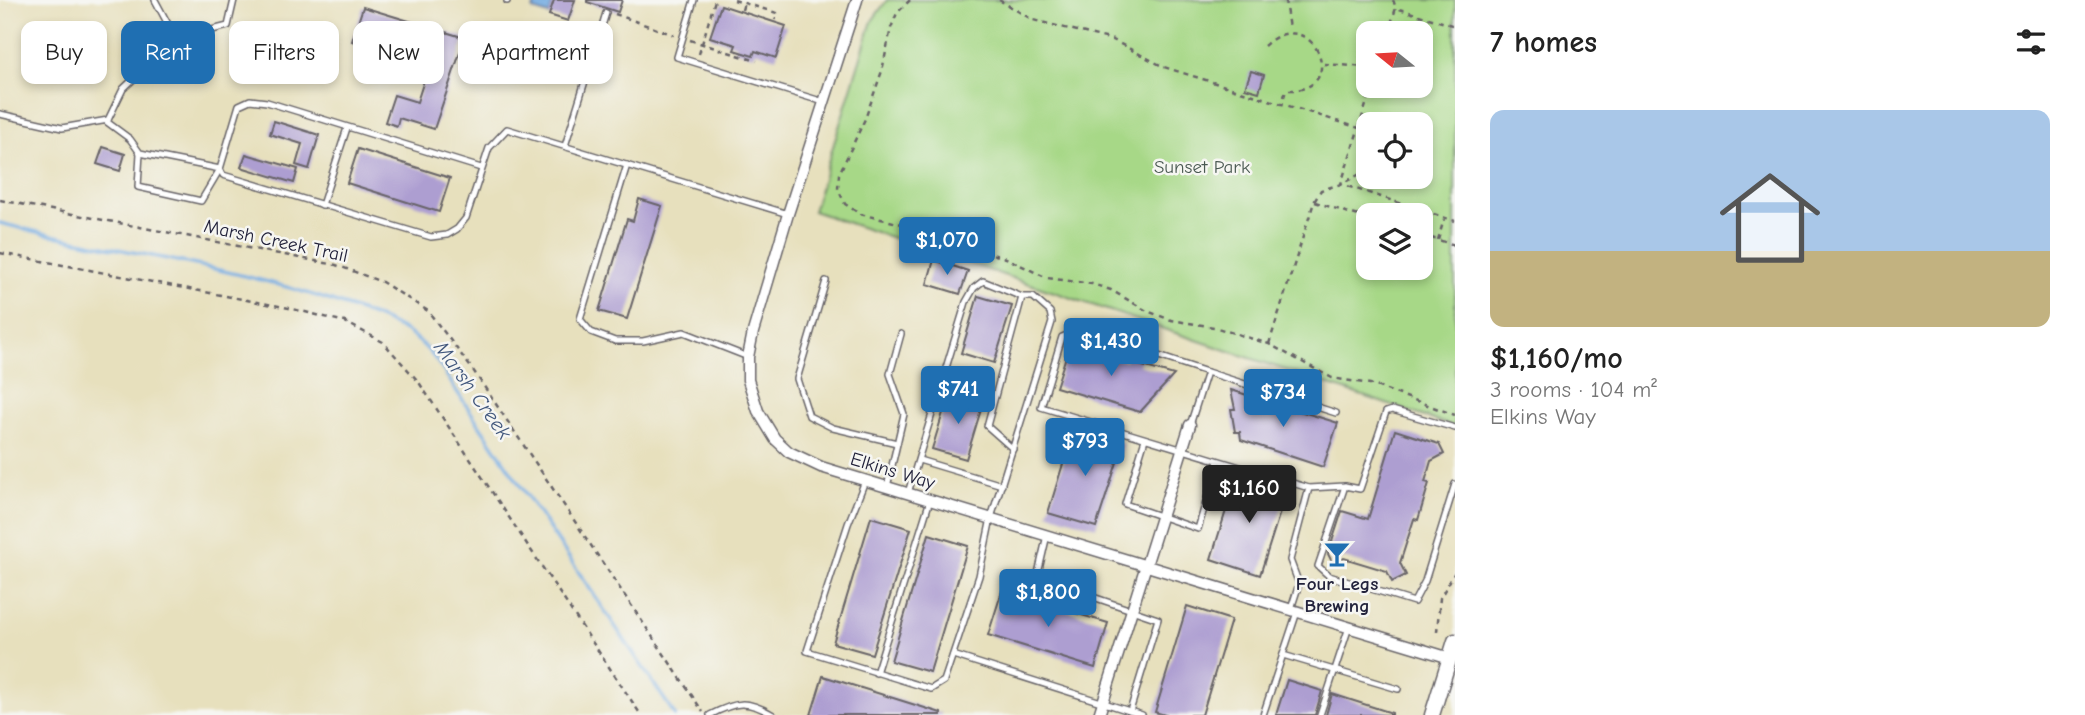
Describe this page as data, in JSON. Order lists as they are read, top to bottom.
{
  "streets": {
    "street": ["Elkins Way"],
    "path": ["Marsh Creek Trail"]
  },
  "water": ["Marsh Creek"],
  "parks": ["Sunset Park"],
  "places": {
    "bar": ["Four Legs Brewing"]
  },
  "north": "left",
  "page": {
    "heading": "7 homes",
    "chip": [
      "Buy",
      "Rent",
      "Filters",
      "New",
      "Apartment"
    ],
    "list": [
      {
        "name": "$1,160/mo",
        "note": "3 rooms · 104 m² · Elkins Way"
      }
    ],
    "price": [
      "$1,070",
      "$1,430",
      "$741",
      "$734",
      "$793",
      "$1,160",
      "$1,800"
    ]
  }
}
